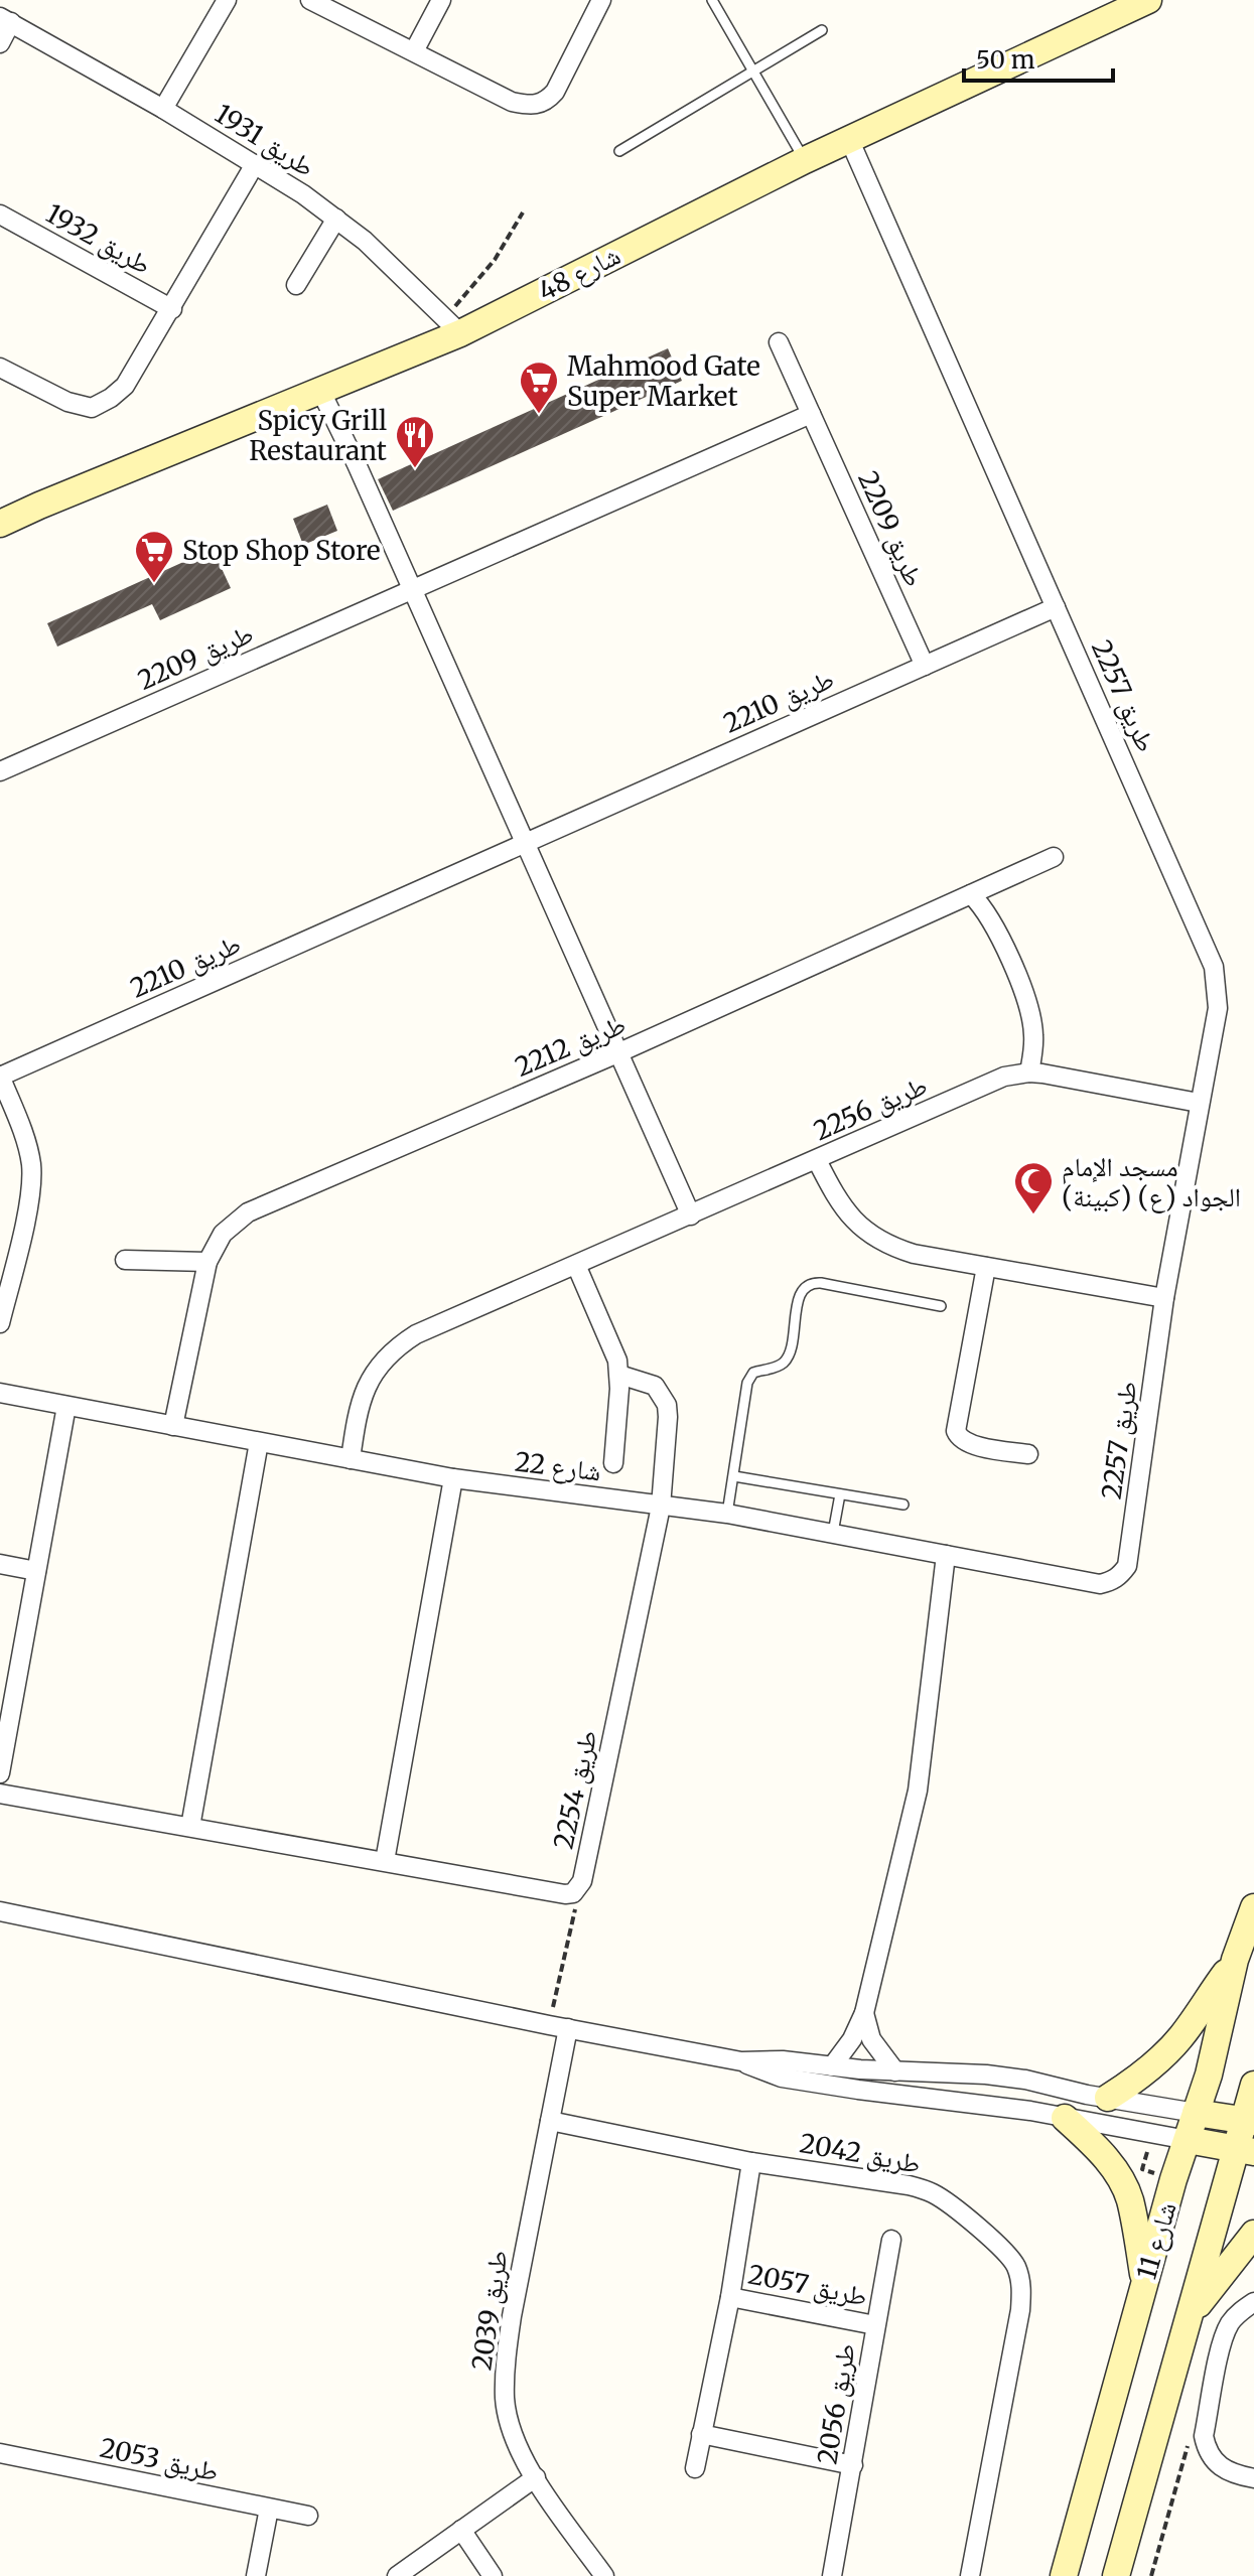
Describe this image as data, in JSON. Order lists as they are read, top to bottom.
{
  "streets": {
    "street": [
      "طريق 1931",
      "طريق 1932",
      "شارع 48",
      "طريق 2209",
      "طريق 2257",
      "طريق 2210",
      "طريق 2212",
      "طريق 2256",
      "شارع 22",
      "طريق 2254",
      "طريق 2042",
      "شارع 11",
      "طريق 2057",
      "طريق 2039",
      "طريق 2056",
      "طريق 2053"
    ]
  },
  "crossings": [
    ["طريق 1931", "شارع 48"],
    ["شارع 48", "طريق 2257"],
    ["طريق 2209", "طريق 2210"],
    ["طريق 2257", "طريق 2210"],
    ["طريق 2257", "طريق 2256"],
    ["طريق 2257", "شارع 22"],
    ["طريق 2212", "شارع 22"],
    ["طريق 2256", "شارع 22"],
    ["شارع 22", "طريق 2254"],
    ["طريق 2042", "طريق 2057"],
    ["طريق 2042", "طريق 2039"],
    ["طريق 2057", "طريق 2056"]
  ],
  "places": {
    "supermarket": ["Mahmood Gate Super Market", "Stop Shop Store"],
    "restaurant": ["Spicy Grill Restaurant"],
    "mosque": ["مسجد الإمام الجواد (ع) (كبينة)"]
  },
  "scale_bar": "50 m"
}
